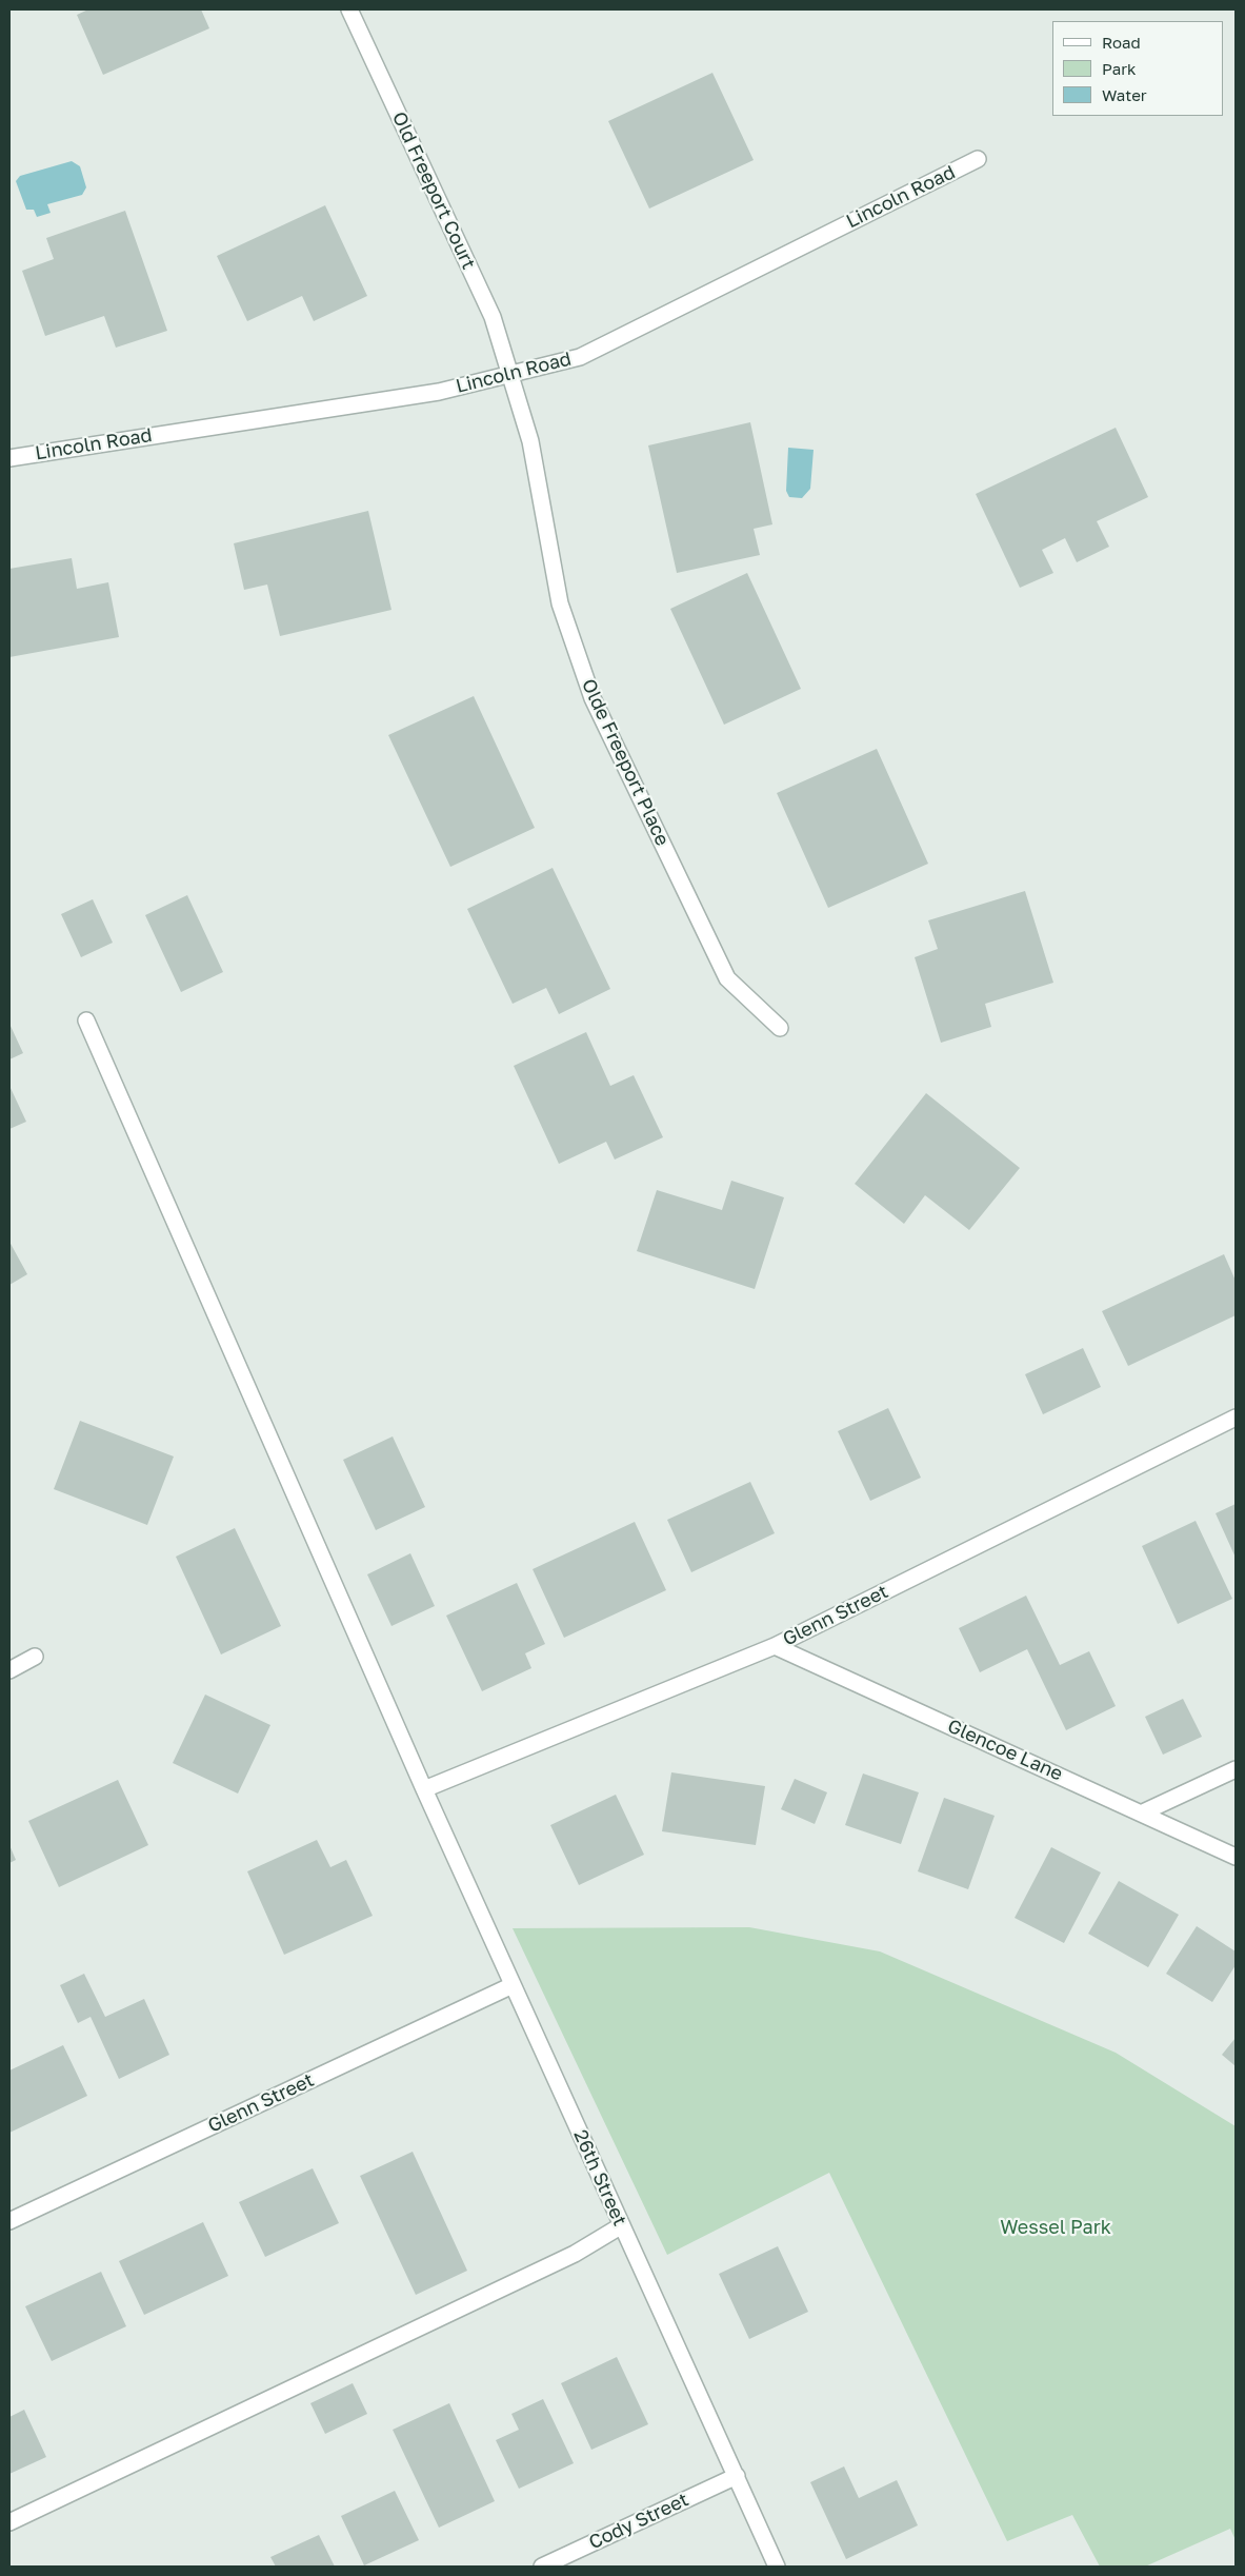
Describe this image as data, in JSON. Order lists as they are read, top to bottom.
{
  "streets": {
    "street": [
      "Old Freeport Court",
      "Lincoln Road",
      "Olde Freeport Place",
      "Glenn Street",
      "Glencoe Lane",
      "26th Street",
      "Cody Street"
    ]
  },
  "crossings": [
    ["Old Freeport Court", "Lincoln Road"],
    ["Old Freeport Court", "Olde Freeport Place"],
    ["Lincoln Road", "Olde Freeport Place"],
    ["Glenn Street", "Glencoe Lane"],
    ["Glenn Street", "26th Street"],
    ["26th Street", "Cody Street"]
  ],
  "parks": ["Wessel Park"],
  "legend": ["Road", "Park", "Water"]
}
